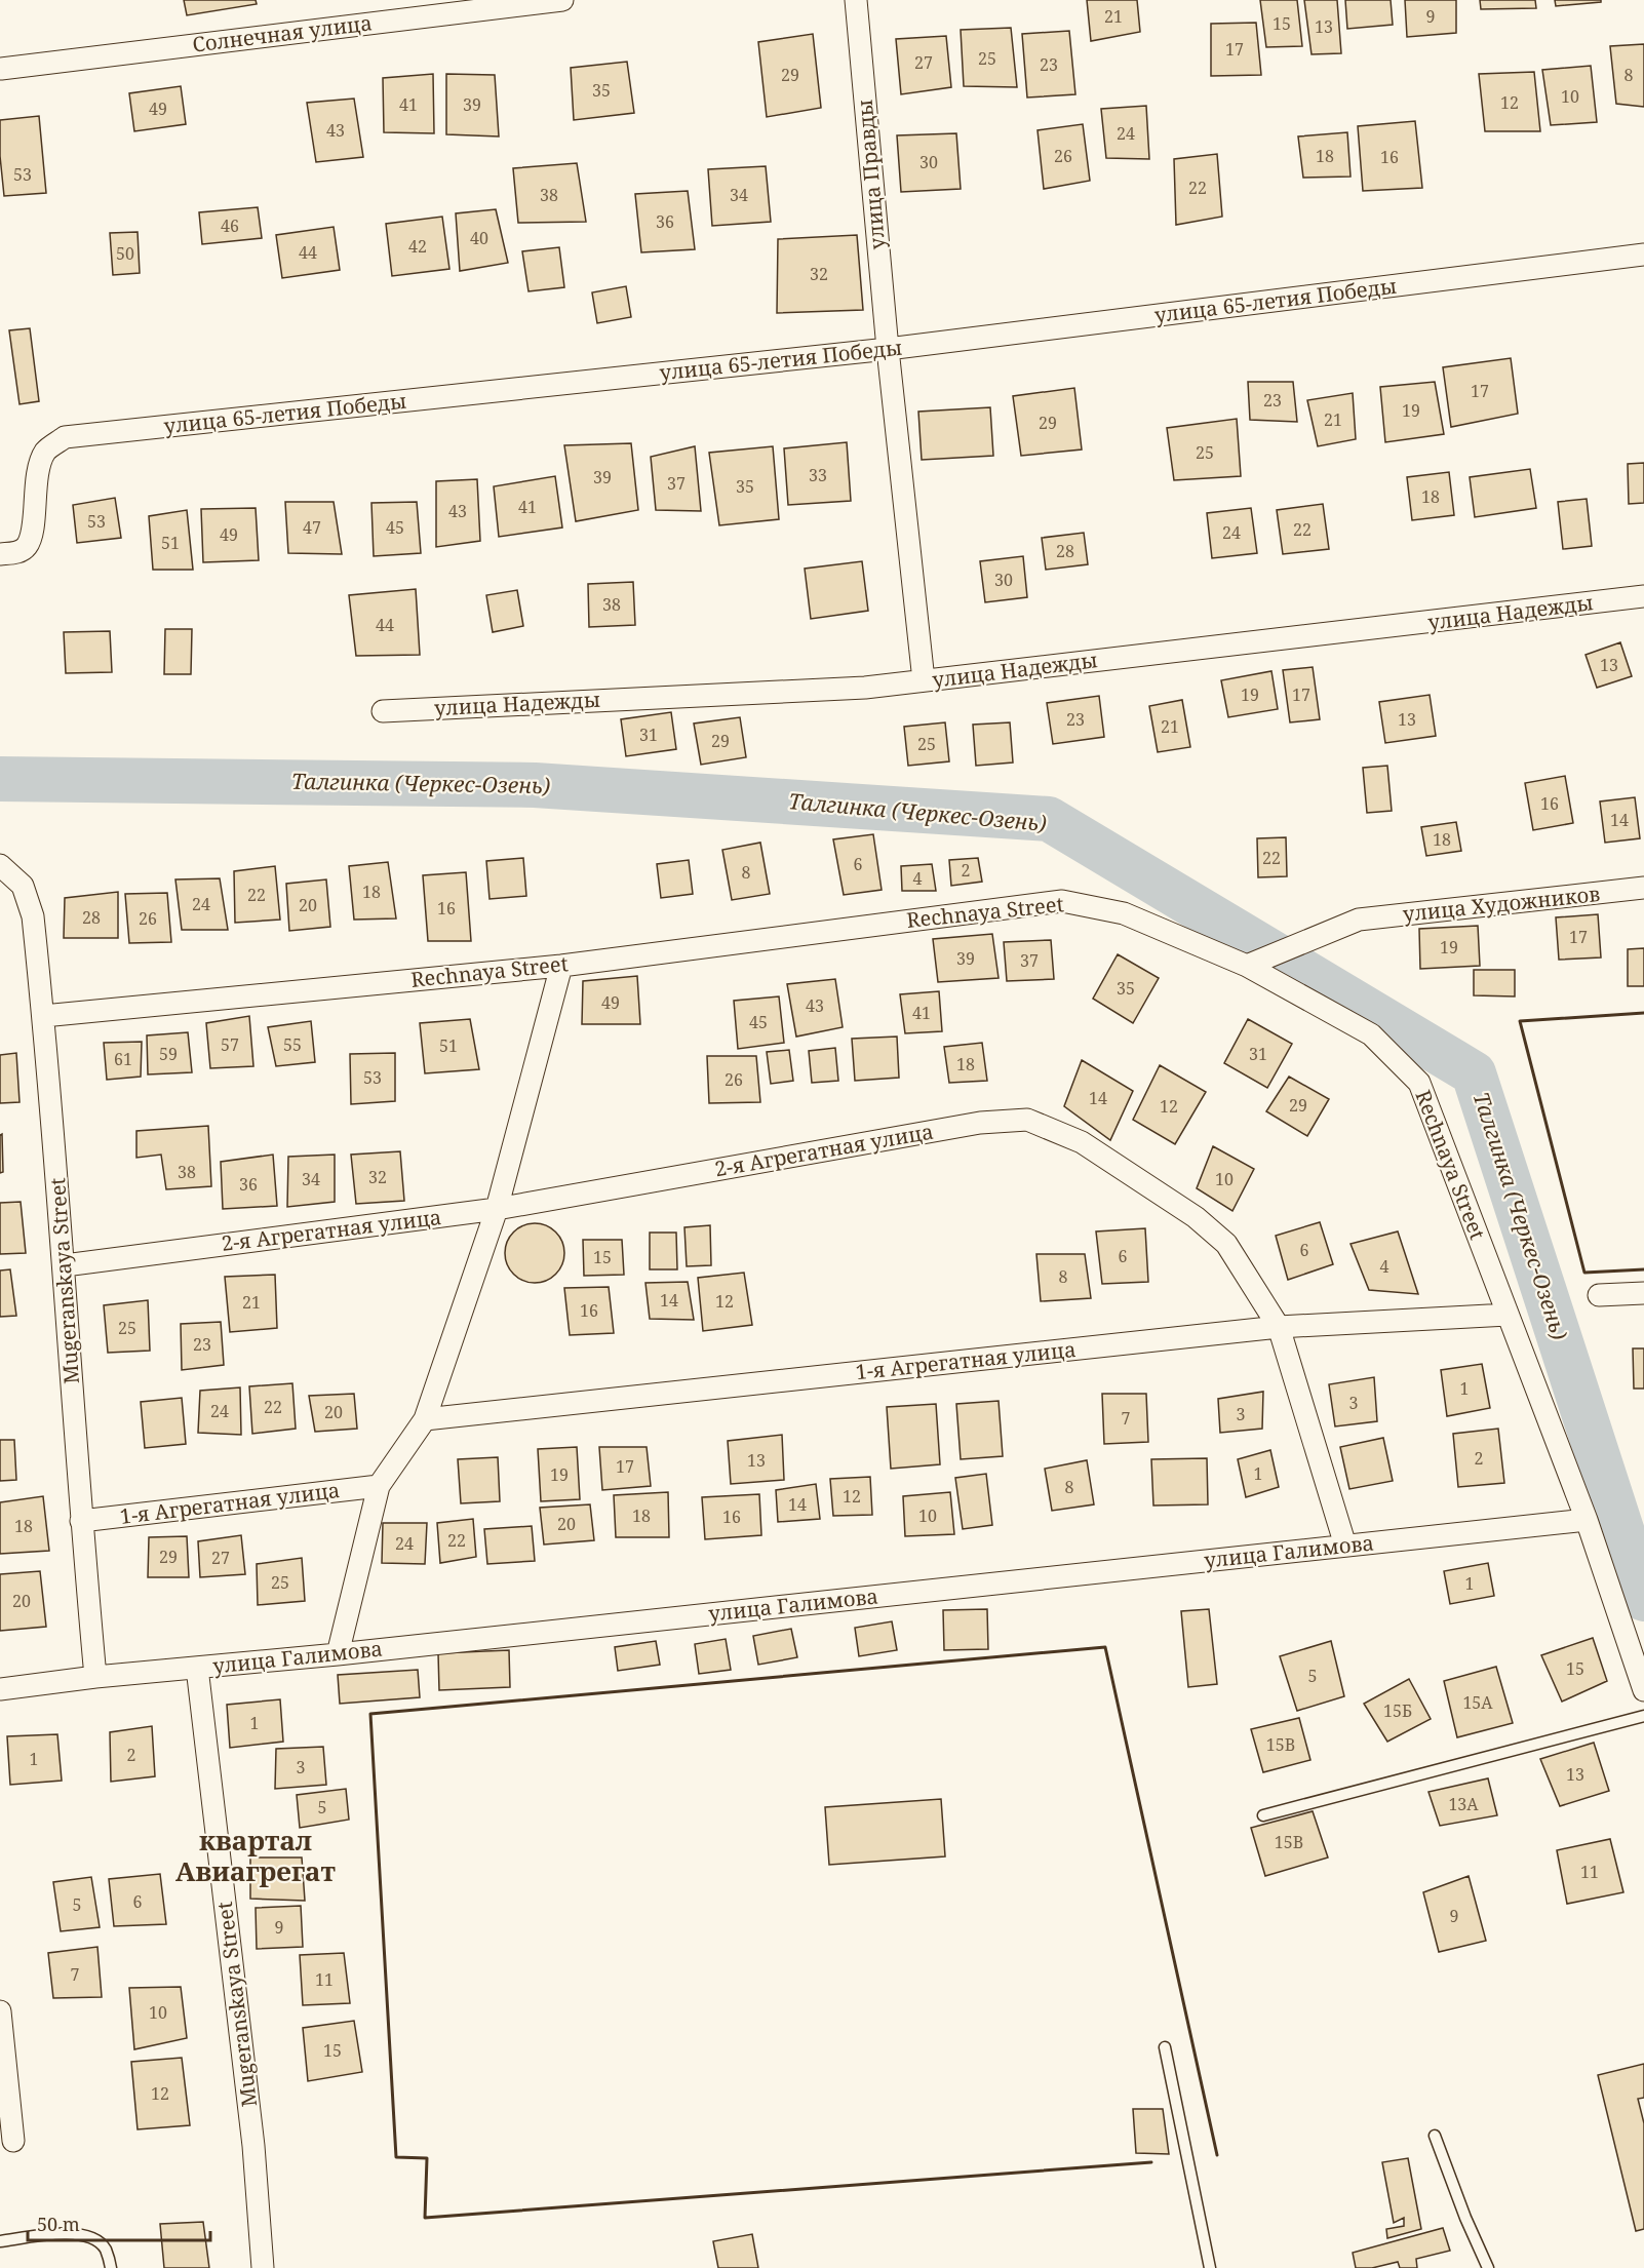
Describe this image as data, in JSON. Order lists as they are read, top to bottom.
{
  "streets": {
    "street": [
      "Солнечная улица",
      "улица Правды",
      "улица 65-летия Победы",
      "улица Надежды",
      "улица Художников",
      "Rechnaya Street",
      "2-я Агрегатная улица",
      "Mugeranskaya Street",
      "1-я Агрегатная улица",
      "улица Галимова"
    ]
  },
  "crossings": [
    ["улица Правды", "улица 65-летия Победы"],
    ["улица Правды", "улица Надежды"],
    ["улица Художников", "Rechnaya Street"],
    ["Rechnaya Street", "Mugeranskaya Street"],
    ["Rechnaya Street", "1-я Агрегатная улица"],
    ["Rechnaya Street", "улица Галимова"],
    ["2-я Агрегатная улица", "Mugeranskaya Street"],
    ["2-я Агрегатная улица", "1-я Агрегатная улица"],
    ["2-я Агрегатная улица", "улица Галимова"],
    ["Mugeranskaya Street", "1-я Агрегатная улица"],
    ["Mugeranskaya Street", "улица Галимова"]
  ],
  "districts": ["квартал Авиагрегат"],
  "water": ["Талгинка (Черкес-Озень)"],
  "house_numbers": [
    "21",
    "9",
    "15",
    "13",
    "17",
    "25",
    "27",
    "23",
    "29",
    "8",
    "35",
    "10",
    "12",
    "41",
    "39",
    "49",
    "43",
    "24",
    "26",
    "18",
    "16",
    "30",
    "53",
    "22",
    "38",
    "34",
    "36",
    "46",
    "40",
    "42",
    "44",
    "50",
    "32",
    "17",
    "23",
    "19",
    "21",
    "29",
    "25",
    "33",
    "39",
    "37",
    "35",
    "18",
    "41",
    "43",
    "53",
    "47",
    "45",
    "22",
    "24",
    "49",
    "51",
    "28",
    "30",
    "38",
    "44",
    "13",
    "19",
    "17",
    "23",
    "13",
    "21",
    "31",
    "29",
    "25",
    "16",
    "14",
    "18",
    "22",
    "6",
    "2",
    "8",
    "4",
    "18",
    "22",
    "24",
    "20",
    "16",
    "28",
    "26",
    "17",
    "19",
    "39",
    "37",
    "35",
    "49",
    "43",
    "41",
    "45",
    "57",
    "55",
    "51",
    "59",
    "31",
    "61",
    "18",
    "53",
    "26",
    "14",
    "29",
    "12",
    "38",
    "32",
    "34",
    "10",
    "36",
    "6",
    "6",
    "15",
    "4",
    "8",
    "14",
    "12",
    "21",
    "16",
    "25",
    "23",
    "1",
    "3",
    "22",
    "24",
    "20",
    "3",
    "7",
    "2",
    "13",
    "17",
    "1",
    "19",
    "8",
    "12",
    "14",
    "18",
    "10",
    "16",
    "20",
    "18",
    "22",
    "24",
    "29",
    "27",
    "25",
    "1",
    "20",
    "15",
    "5",
    "15А",
    "15Б",
    "1",
    "15В",
    "2",
    "1",
    "3",
    "13",
    "13А",
    "5",
    "15В",
    "11",
    "6",
    "5",
    "9",
    "9",
    "7",
    "11",
    "10",
    "15",
    "12"
  ],
  "scale_bar": "50 m"
}
